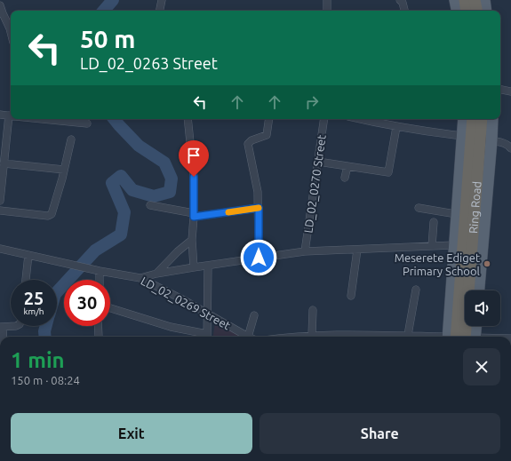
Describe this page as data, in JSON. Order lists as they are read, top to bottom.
{
  "streets": {
    "highway": ["Ring Road"],
    "street": ["LD_02_0270 Street", "LD_02_0269 Street"]
  },
  "places": ["Meserete Ediget Primary School"],
  "page": {
    "turn": ["50 m", "LD_02_0263 Street"],
    "speed": "25 km/h",
    "limit": "30",
    "heading": ["1 min", "150 m · 08:24"],
    "buttons": ["Exit", "Share"]
  }
}
